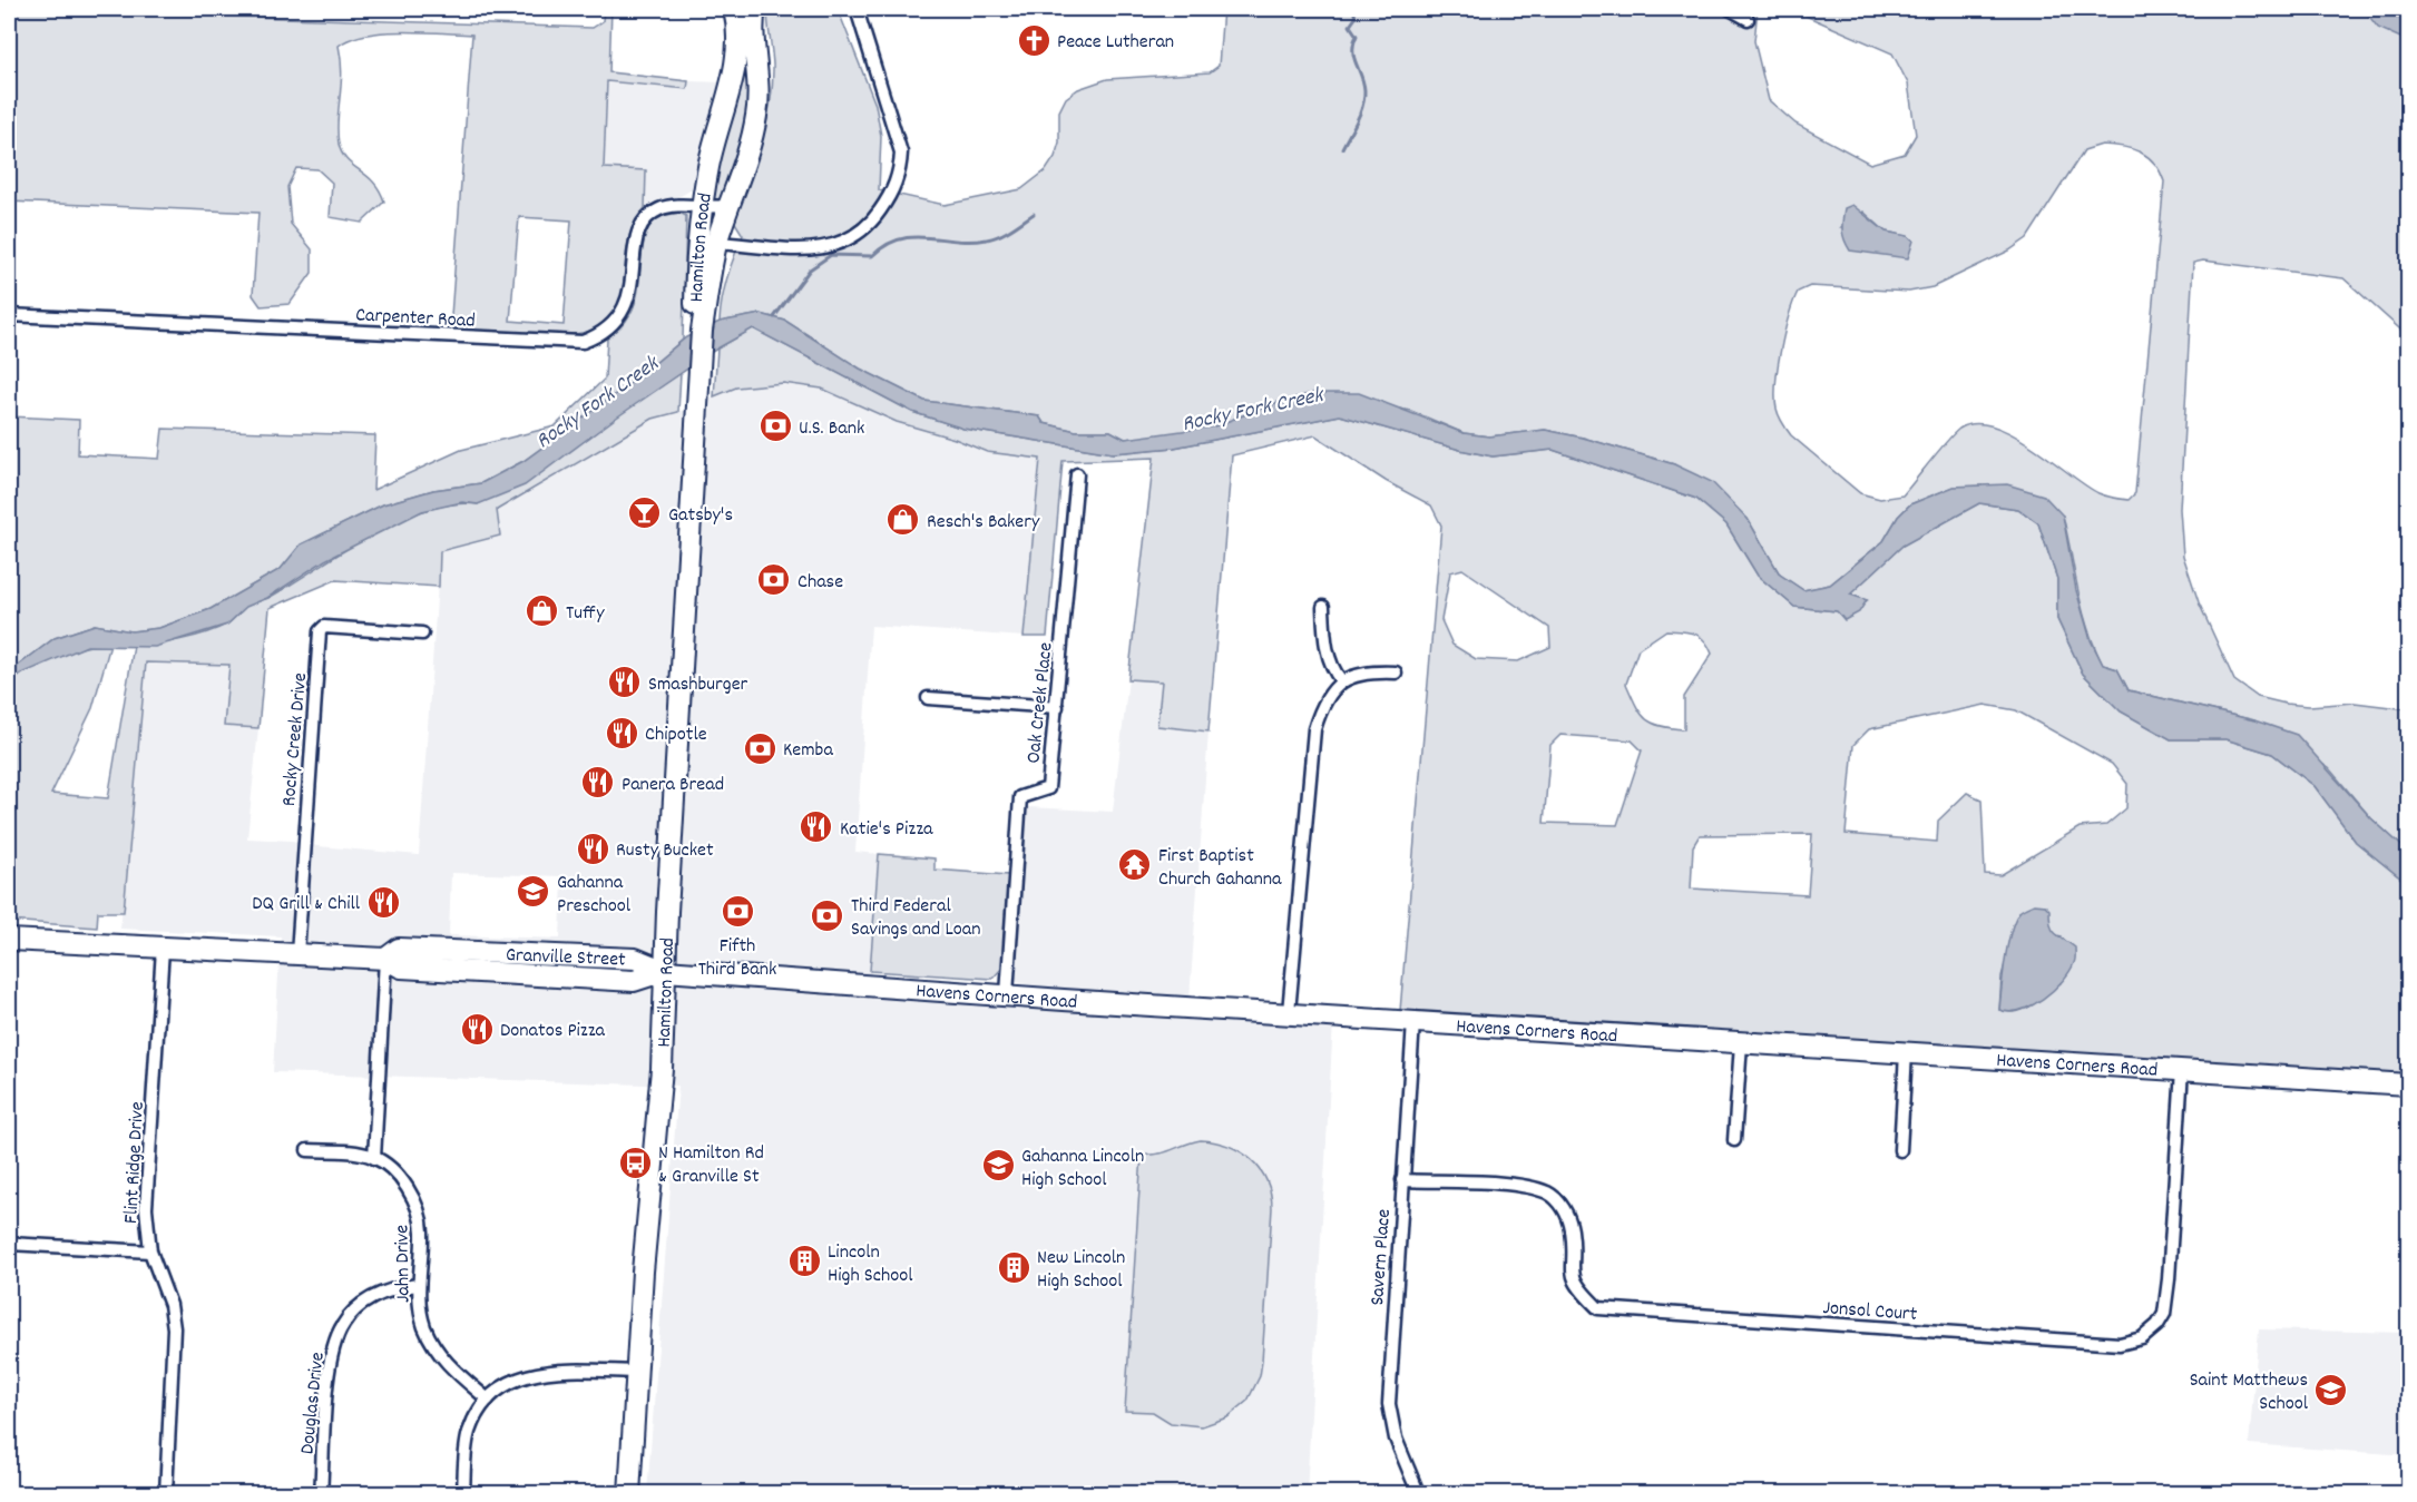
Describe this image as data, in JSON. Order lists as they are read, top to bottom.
{
  "streets": {
    "main road": ["Hamilton Road", "Granville Street", "Havens Corners Road"],
    "street": [
      "Carpenter Road",
      "Oak Creek Place",
      "Rocky Creek Drive",
      "Flint Ridge Drive",
      "Savern Place",
      "Jahn Drive",
      "Jonsol Court",
      "Douglas Drive"
    ]
  },
  "crossings": [
    ["Hamilton Road", "Carpenter Road"],
    ["Hamilton Road", "Granville Street"],
    ["Hamilton Road", "Havens Corners Road"],
    ["Oak Creek Place", "Havens Corners Road"],
    ["Rocky Creek Drive", "Granville Street"],
    ["Granville Street", "Havens Corners Road"],
    ["Granville Street", "Flint Ridge Drive"],
    ["Havens Corners Road", "Savern Place"],
    ["Havens Corners Road", "Jonsol Court"],
    ["Savern Place", "Jonsol Court"],
    ["Jahn Drive", "Douglas Drive"]
  ],
  "water": ["Rocky Fork Creek"],
  "places": {
    "church": ["Peace Lutheran"],
    "bank": [
      "U.S. Bank",
      "Chase",
      "Kemba",
      "Fifth Third Bank",
      "Third Federal Savings and Loan"
    ],
    "bar": ["Gatsby's"],
    "shop": ["Resch's Bakery", "Tuffy"],
    "restaurant": [
      "Smashburger",
      "Chipotle",
      "Panera Bread",
      "Katie's Pizza",
      "Rusty Bucket",
      "DQ Grill & Chill",
      "Donatos Pizza"
    ],
    "temple": ["First Baptist Church Gahanna"],
    "school or university": ["Gahanna Preschool", "Gahanna Lincoln High School", "Saint Matthews School"],
    "bus stop": ["N Hamilton Rd & Granville St"],
    "building": ["Lincoln High School", "New Lincoln High School"]
  }
}
